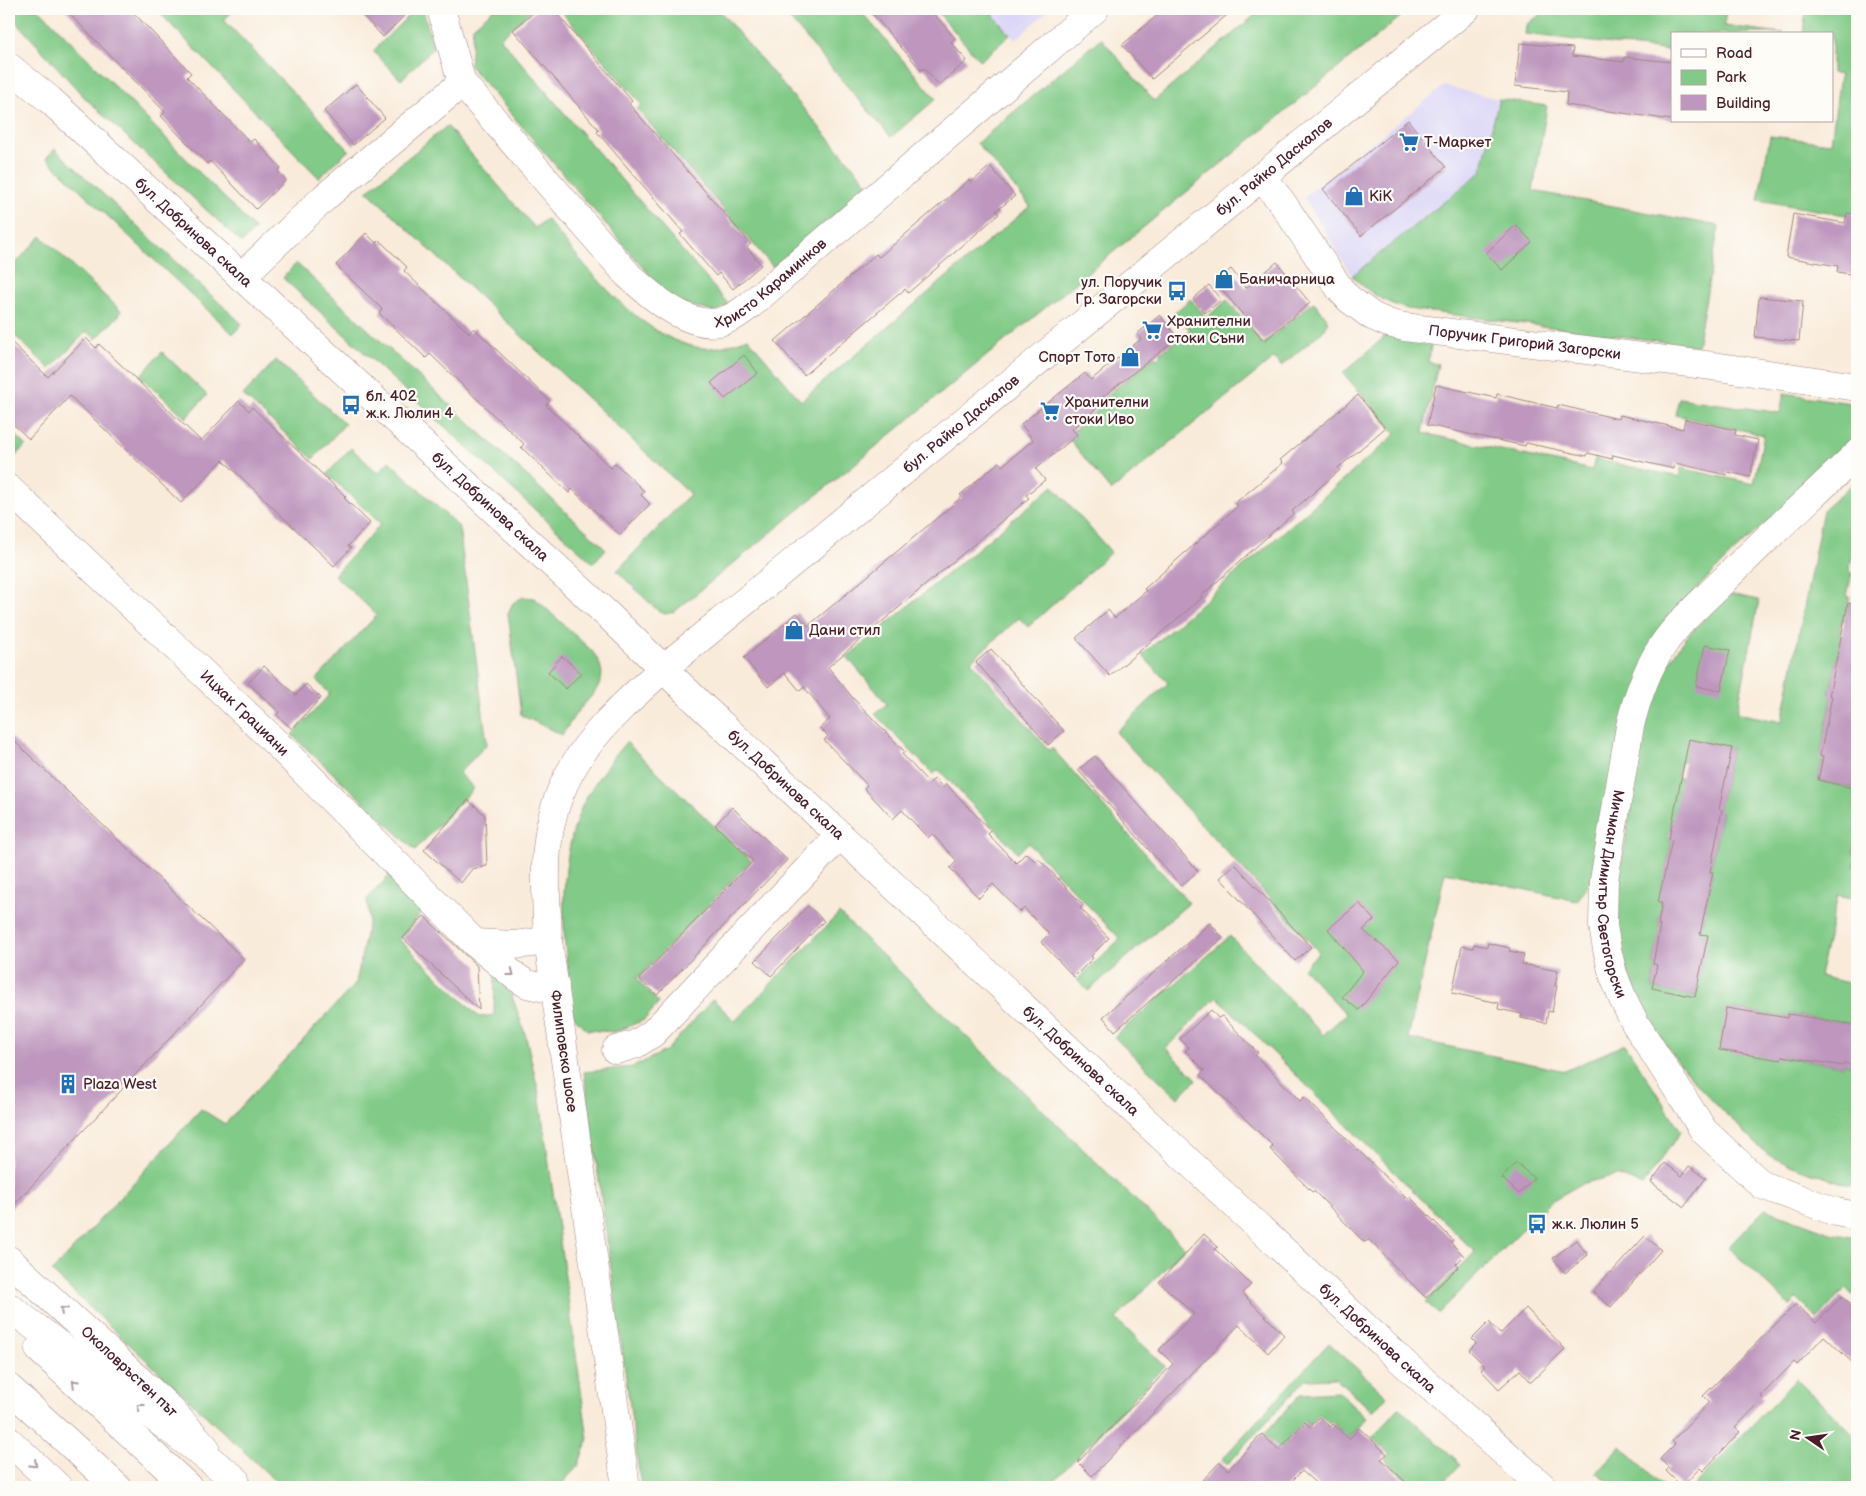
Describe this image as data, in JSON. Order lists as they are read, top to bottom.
{
  "streets": {
    "main road": [
      "бул. Райко Даскалов",
      "бул. Добринова скала",
      "Христо Караминков",
      "Поручик Григорий Загорски",
      "Ицхак Грациани",
      "Мичман Димитър Светогорски",
      "Филиповско шосе",
      "Околовръстен път"
    ]
  },
  "crossings": [
    ["бул. Райко Даскалов", "бул. Добринова скала"],
    ["бул. Райко Даскалов", "Поручик Григорий Загорски"],
    ["бул. Райко Даскалов", "Филиповско шосе"],
    ["бул. Добринова скала", "Филиповско шосе"],
    ["Ицхак Грациани", "Филиповско шосе"]
  ],
  "places": {
    "supermarket": ["Т-Маркет", "Хранителни стоки Съни", "Хранителни стоки Иво"],
    "shop": [
      "KiK",
      "Баничарница",
      "Спорт Тото",
      "Дани стил"
    ],
    "bus stop": ["ул. Поручик Гр. Загорски", "бл. 402 ж.к. Люлин 4", "ж.к. Люлин 5"],
    "building": ["Plaza West"]
  },
  "legend": ["Road", "Park", "Building"],
  "north": "left"
}
